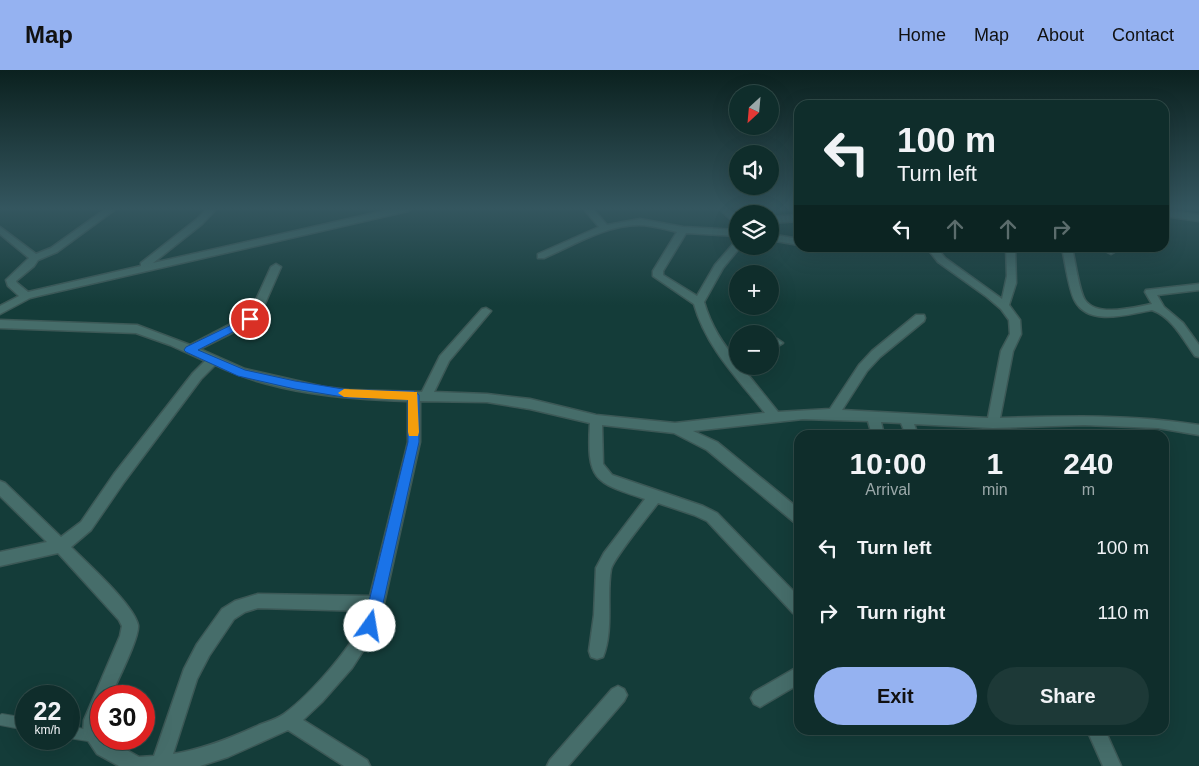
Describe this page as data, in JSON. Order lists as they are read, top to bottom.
{
  "north": "bottom left",
  "page": {
    "header": "Map",
    "nav": [
      "Home",
      "Map",
      "About",
      "Contact"
    ],
    "map_buttons": ["+", "−"],
    "turn": ["100 m", "Turn left"],
    "eta": [
      "10:00",
      "Arrival",
      "1",
      "min",
      "240",
      "m"
    ],
    "list": [
      {
        "name": "Turn left",
        "value": "100 m"
      },
      {
        "name": "Turn right",
        "value": "110 m"
      }
    ],
    "buttons": ["Exit", "Share"],
    "speed": "22 km/h",
    "limit": "30"
  }
}
